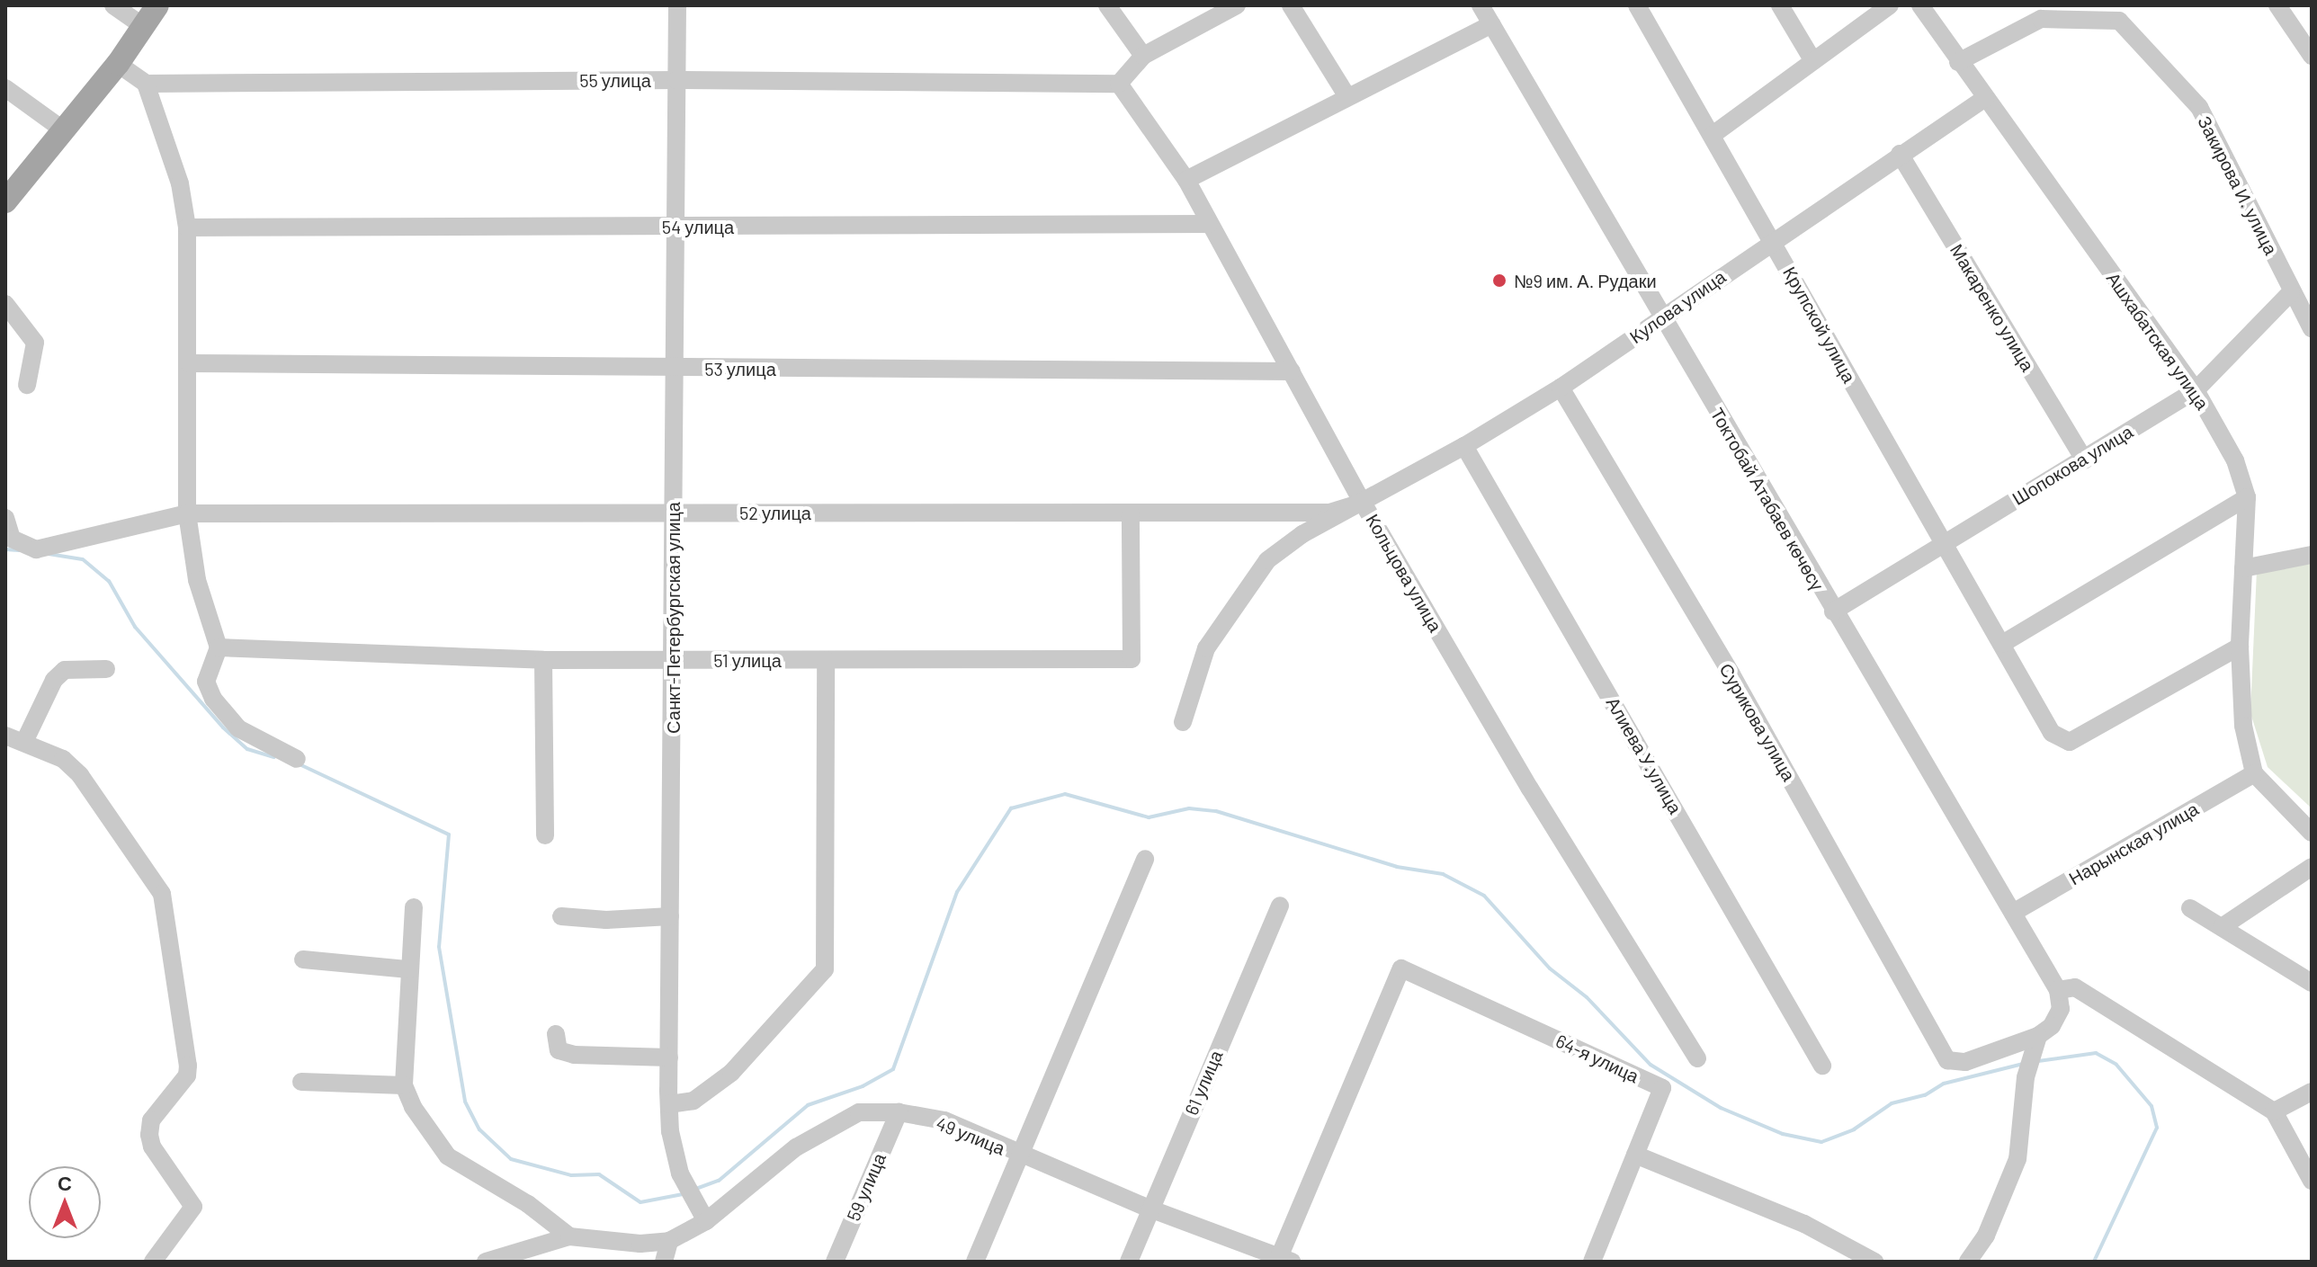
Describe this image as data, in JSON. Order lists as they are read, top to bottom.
{
  "streets": {
    "street": [
      "55 улица",
      "Закирова И. улица",
      "54 улица",
      "Кулова улица",
      "Макаренко улица",
      "Крупской улица",
      "Ашхабатская улица",
      "53 улица",
      "Шопокова улица",
      "Токтобай Атабаев көчөсү",
      "52 улица",
      "Кольцова улица",
      "Санкт-Петербургская улица",
      "51 улица",
      "Сурикова улица",
      "Алиева У.улица",
      "Нарынская улица",
      "64-я улица",
      "61 улица",
      "49 улица",
      "59 улица"
    ]
  },
  "crossings": [
    ["55 улица", "Кольцова улица"],
    ["55 улица", "Санкт-Петербургская улица"],
    ["Закирова И. улица", "Ашхабатская улица"],
    ["Закирова И. улица", "Шопокова улица"],
    ["54 улица", "Кольцова улица"],
    ["54 улица", "Санкт-Петербургская улица"],
    ["Кулова улица", "Макаренко улица"],
    ["Кулова улица", "Крупской улица"],
    ["Кулова улица", "Ашхабатская улица"],
    ["Кулова улица", "Токтобай Атабаев көчөсү"],
    ["Кулова улица", "52 улица"],
    ["Кулова улица", "Кольцова улица"],
    ["Кулова улица", "Сурикова улица"],
    ["Кулова улица", "Алиева У.улица"],
    ["Макаренко улица", "Шопокова улица"],
    ["Крупской улица", "Ашхабатская улица"],
    ["Крупской улица", "Шопокова улица"],
    ["Ашхабатская улица", "Шопокова улица"],
    ["Ашхабатская улица", "Нарынская улица"],
    ["53 улица", "Кольцова улица"],
    ["53 улица", "Санкт-Петербургская улица"],
    ["Шопокова улица", "Токтобай Атабаев көчөсү"],
    ["Токтобай Атабаев көчөсү", "Нарынская улица"],
    ["52 улица", "Кольцова улица"],
    ["52 улица", "Санкт-Петербургская улица"],
    ["52 улица", "51 улица"],
    ["Санкт-Петербургская улица", "51 улица"],
    ["Санкт-Петербургская улица", "49 улица"],
    ["64-я улица", "49 улица"],
    ["61 улица", "49 улица"],
    ["49 улица", "59 улица"]
  ],
  "places": ["№9 им. А. Рудаки"],
  "north": "top"
}
